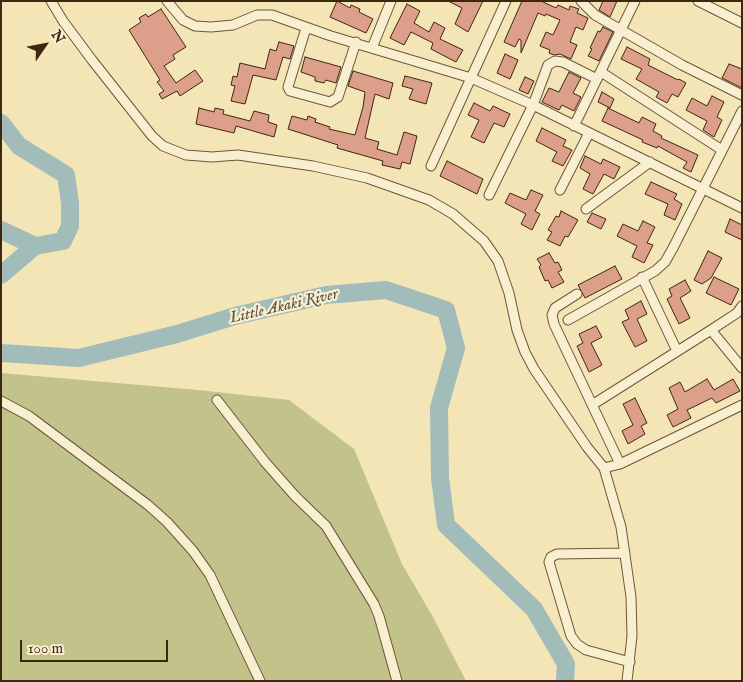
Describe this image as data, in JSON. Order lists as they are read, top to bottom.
{
  "water": ["Little Akaki River"],
  "scale_bar": "100 m",
  "north": "top right"
}
